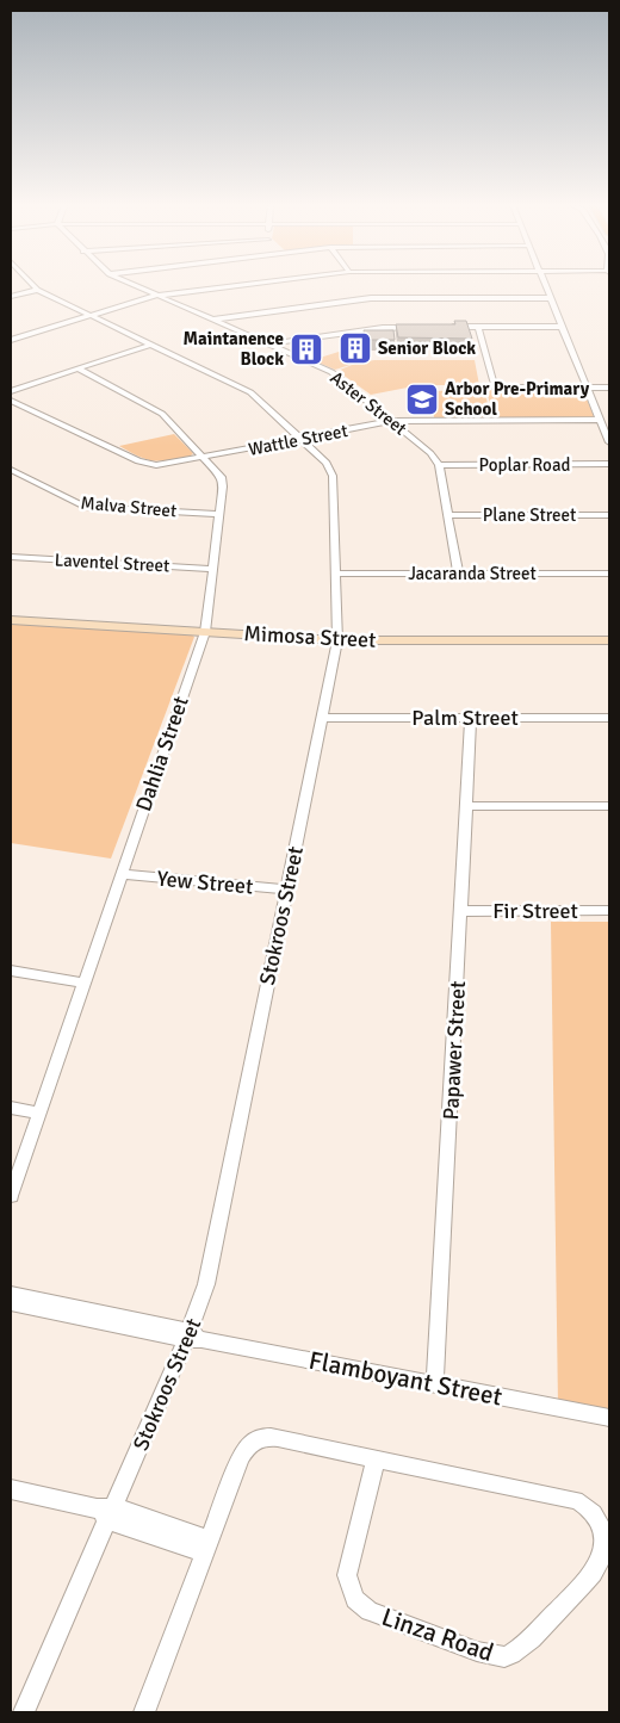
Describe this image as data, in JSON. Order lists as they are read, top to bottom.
{
  "streets": {
    "street": [
      "Aster Street",
      "Wattle Street",
      "Poplar Road",
      "Malva Street",
      "Plane Street",
      "Laventel Street",
      "Jacaranda Street",
      "Mimosa Street",
      "Palm Street",
      "Dahlia Street",
      "Yew Street",
      "Fir Street",
      "Stokroos Street",
      "Papawer Street",
      "Flamboyant Street",
      "Linza Road"
    ]
  },
  "crossings": [
    ["Aster Street", "Wattle Street"],
    ["Aster Street", "Poplar Road"],
    ["Wattle Street", "Dahlia Street"],
    ["Wattle Street", "Stokroos Street"],
    ["Malva Street", "Dahlia Street"],
    ["Laventel Street", "Dahlia Street"],
    ["Jacaranda Street", "Stokroos Street"],
    ["Mimosa Street", "Dahlia Street"],
    ["Mimosa Street", "Stokroos Street"],
    ["Palm Street", "Stokroos Street"],
    ["Palm Street", "Papawer Street"],
    ["Dahlia Street", "Yew Street"],
    ["Yew Street", "Stokroos Street"],
    ["Fir Street", "Papawer Street"],
    ["Stokroos Street", "Flamboyant Street"],
    ["Papawer Street", "Flamboyant Street"]
  ],
  "places": {
    "building": ["Senior Block", "Maintanence Block"],
    "school or university": ["Arbor Pre-Primary School"]
  }
}
